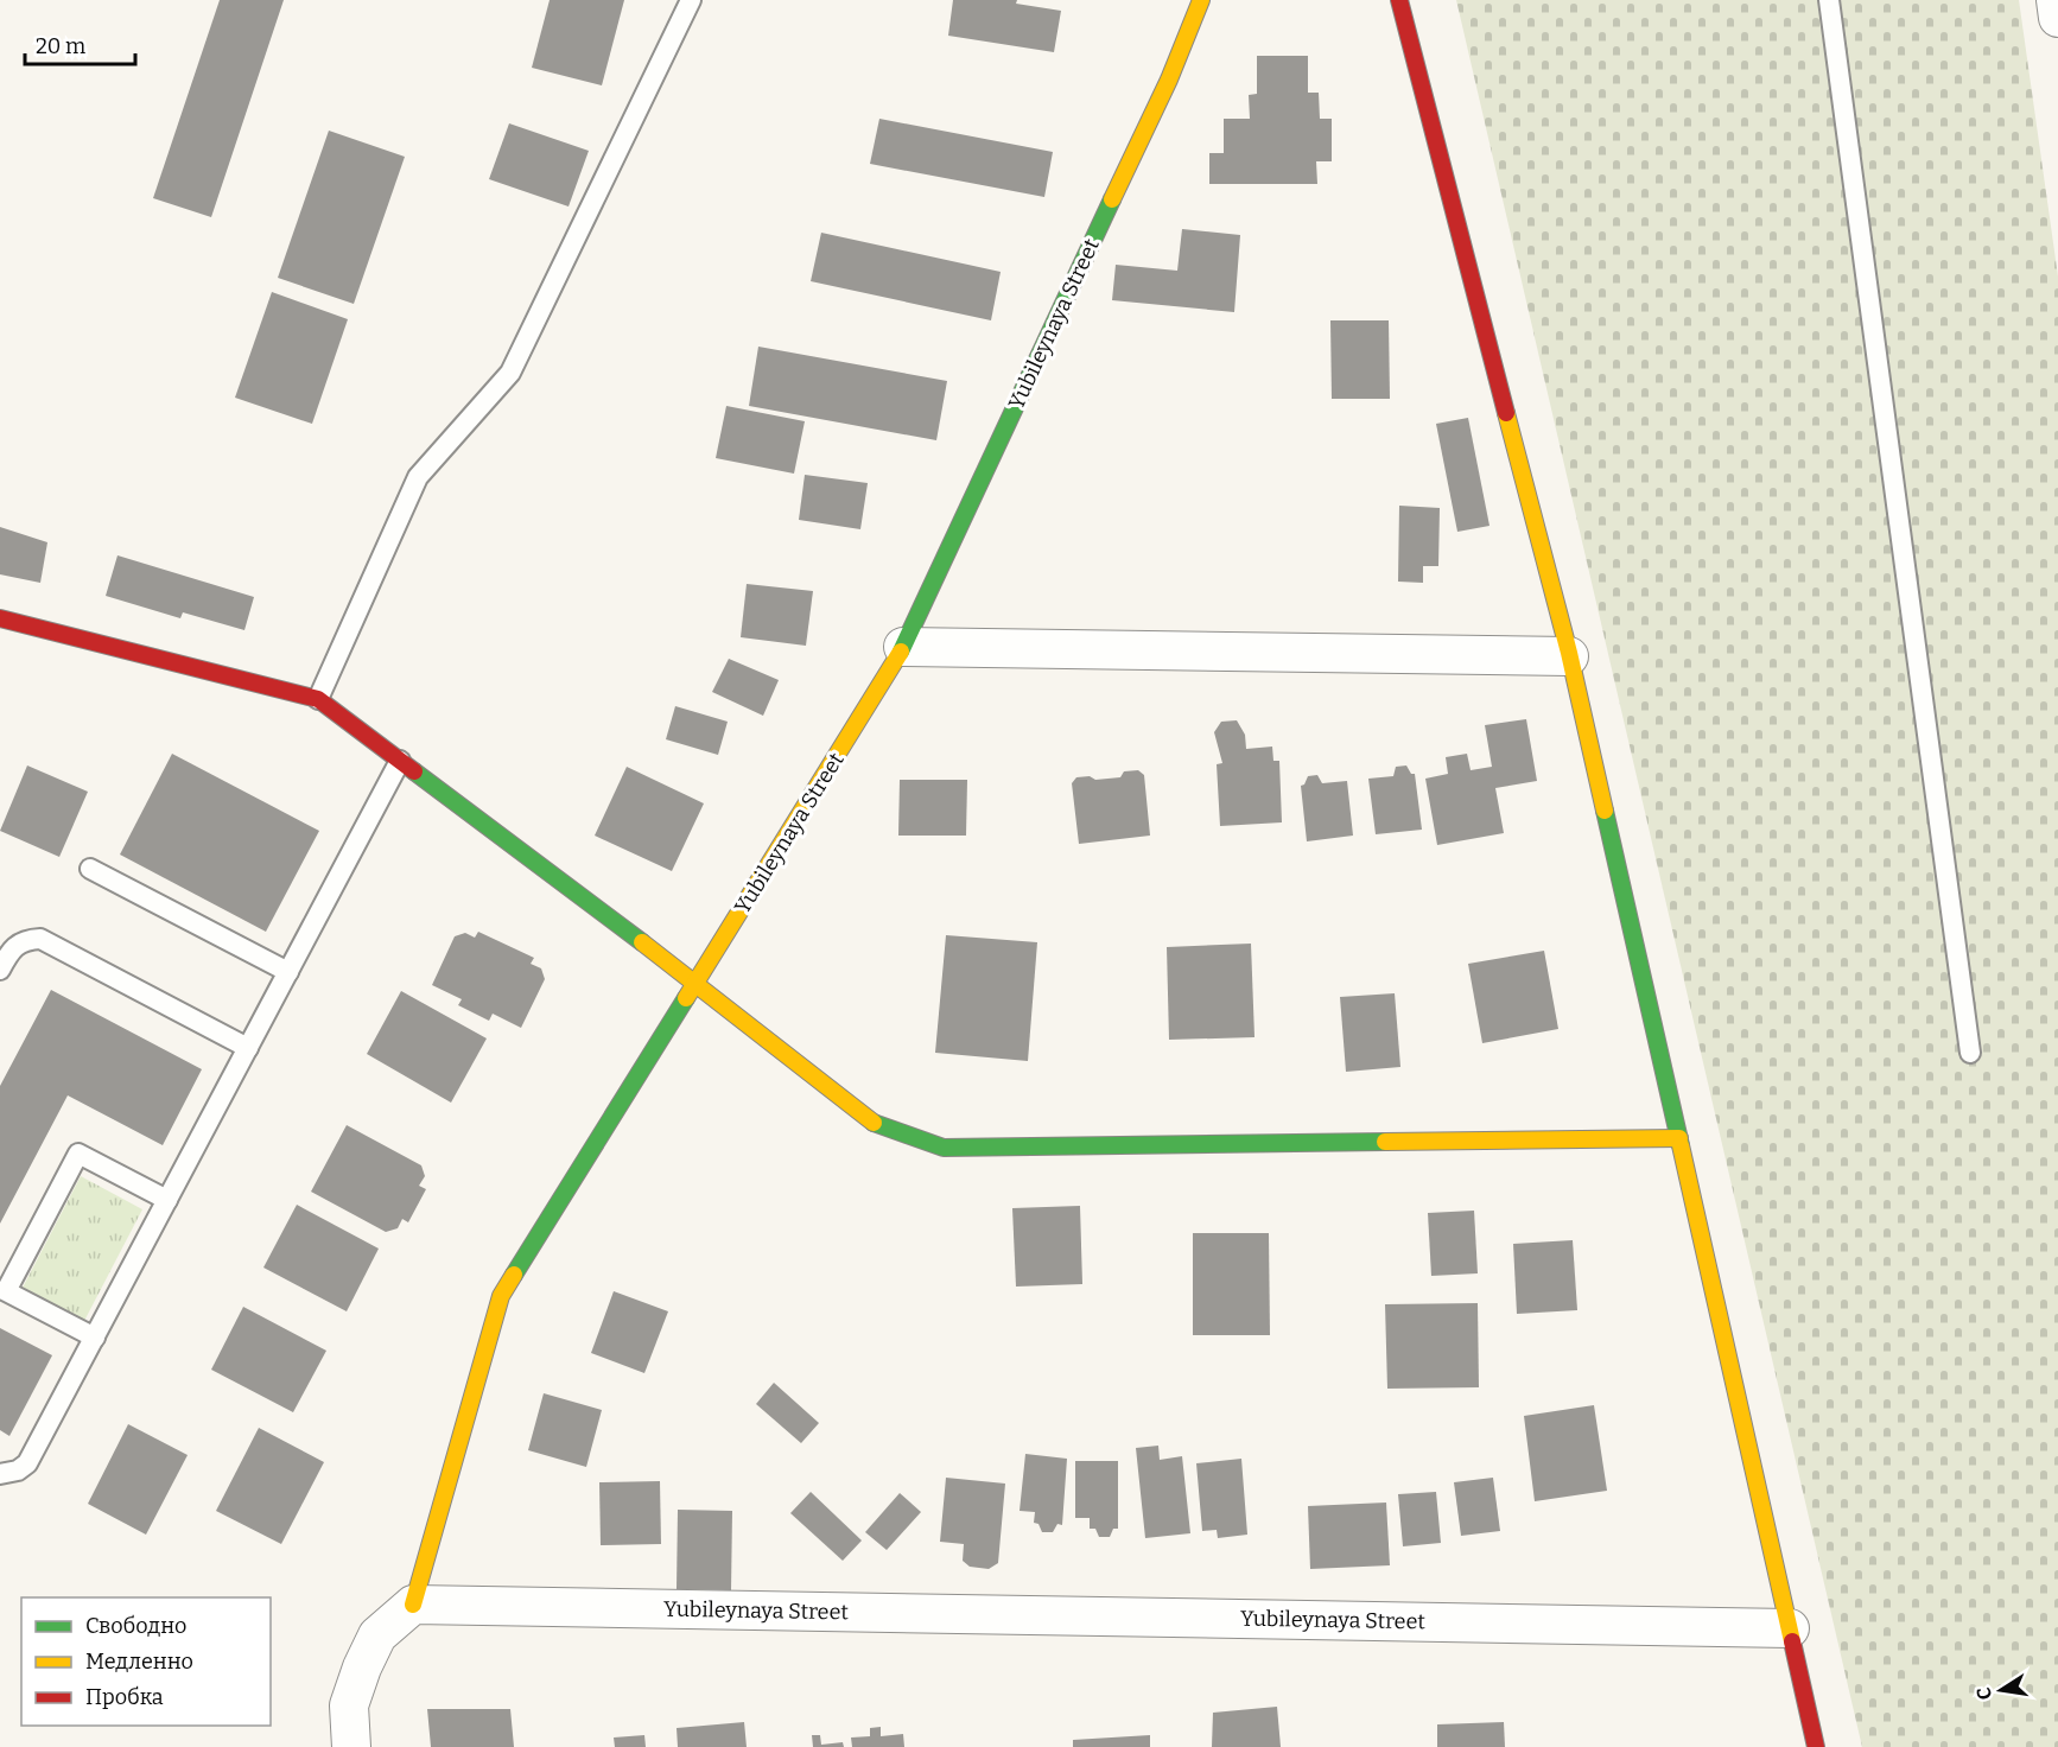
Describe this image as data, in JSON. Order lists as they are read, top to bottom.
{
  "streets": {
    "street": ["Yubileynaya Street"]
  },
  "legend": ["Свободно", "Медленно", "Пробка"],
  "scale_bar": "20 m",
  "north": "left"
}
